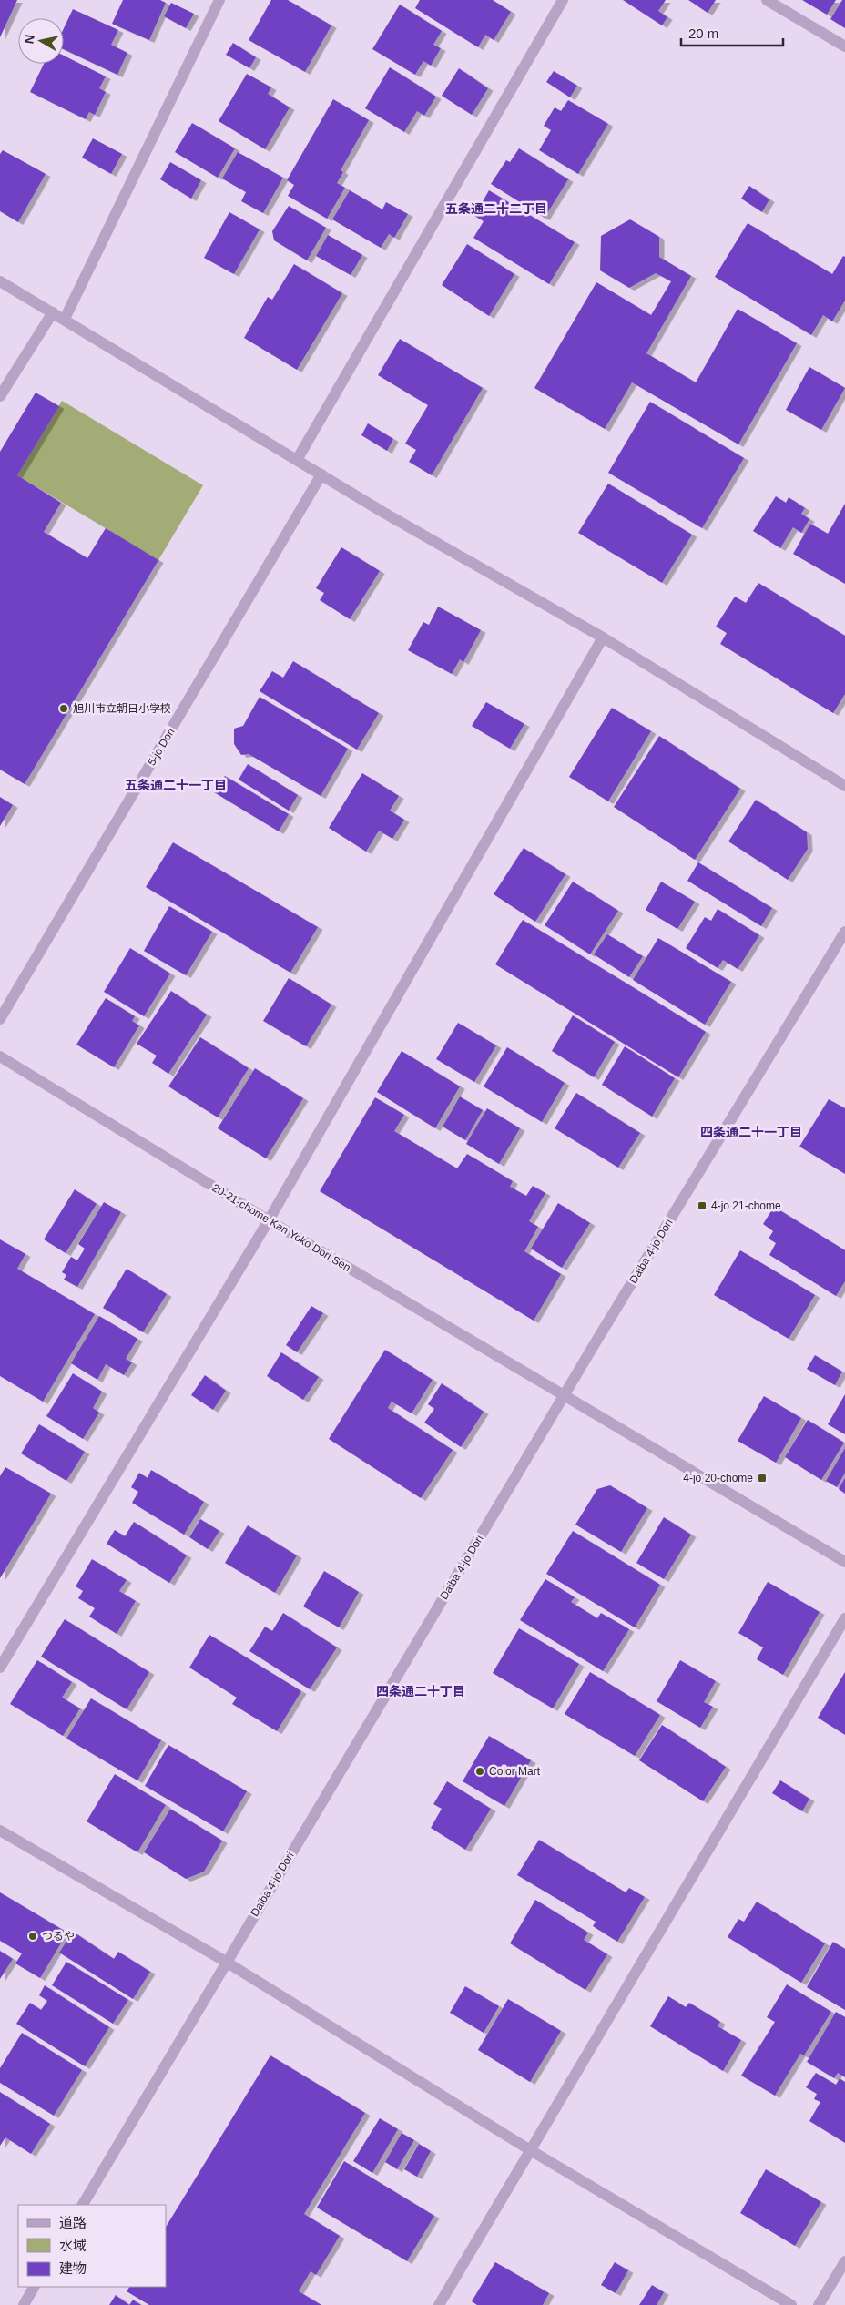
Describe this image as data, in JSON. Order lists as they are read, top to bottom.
{
  "streets": {
    "street": ["5-jo Dori", "20-21-chome Kan Yoko Dori Sen", "Daiba 4-jo Dori"]
  },
  "crossings": [
    ["20-21-chome Kan Yoko Dori Sen", "Daiba 4-jo Dori"]
  ],
  "districts": [
    "五条通二十二丁目",
    "五条通二十一丁目",
    "四条通二十一丁目",
    "四条通二十丁目"
  ],
  "places": {
    "other": ["旭川市立朝日小学校", "Color Mart", "つるや"],
    "transit": ["4-jo 21-chome", "4-jo 20-chome"]
  },
  "legend": ["道路", "水域", "建物"],
  "scale_bar": "20 m",
  "north": "left"
}
